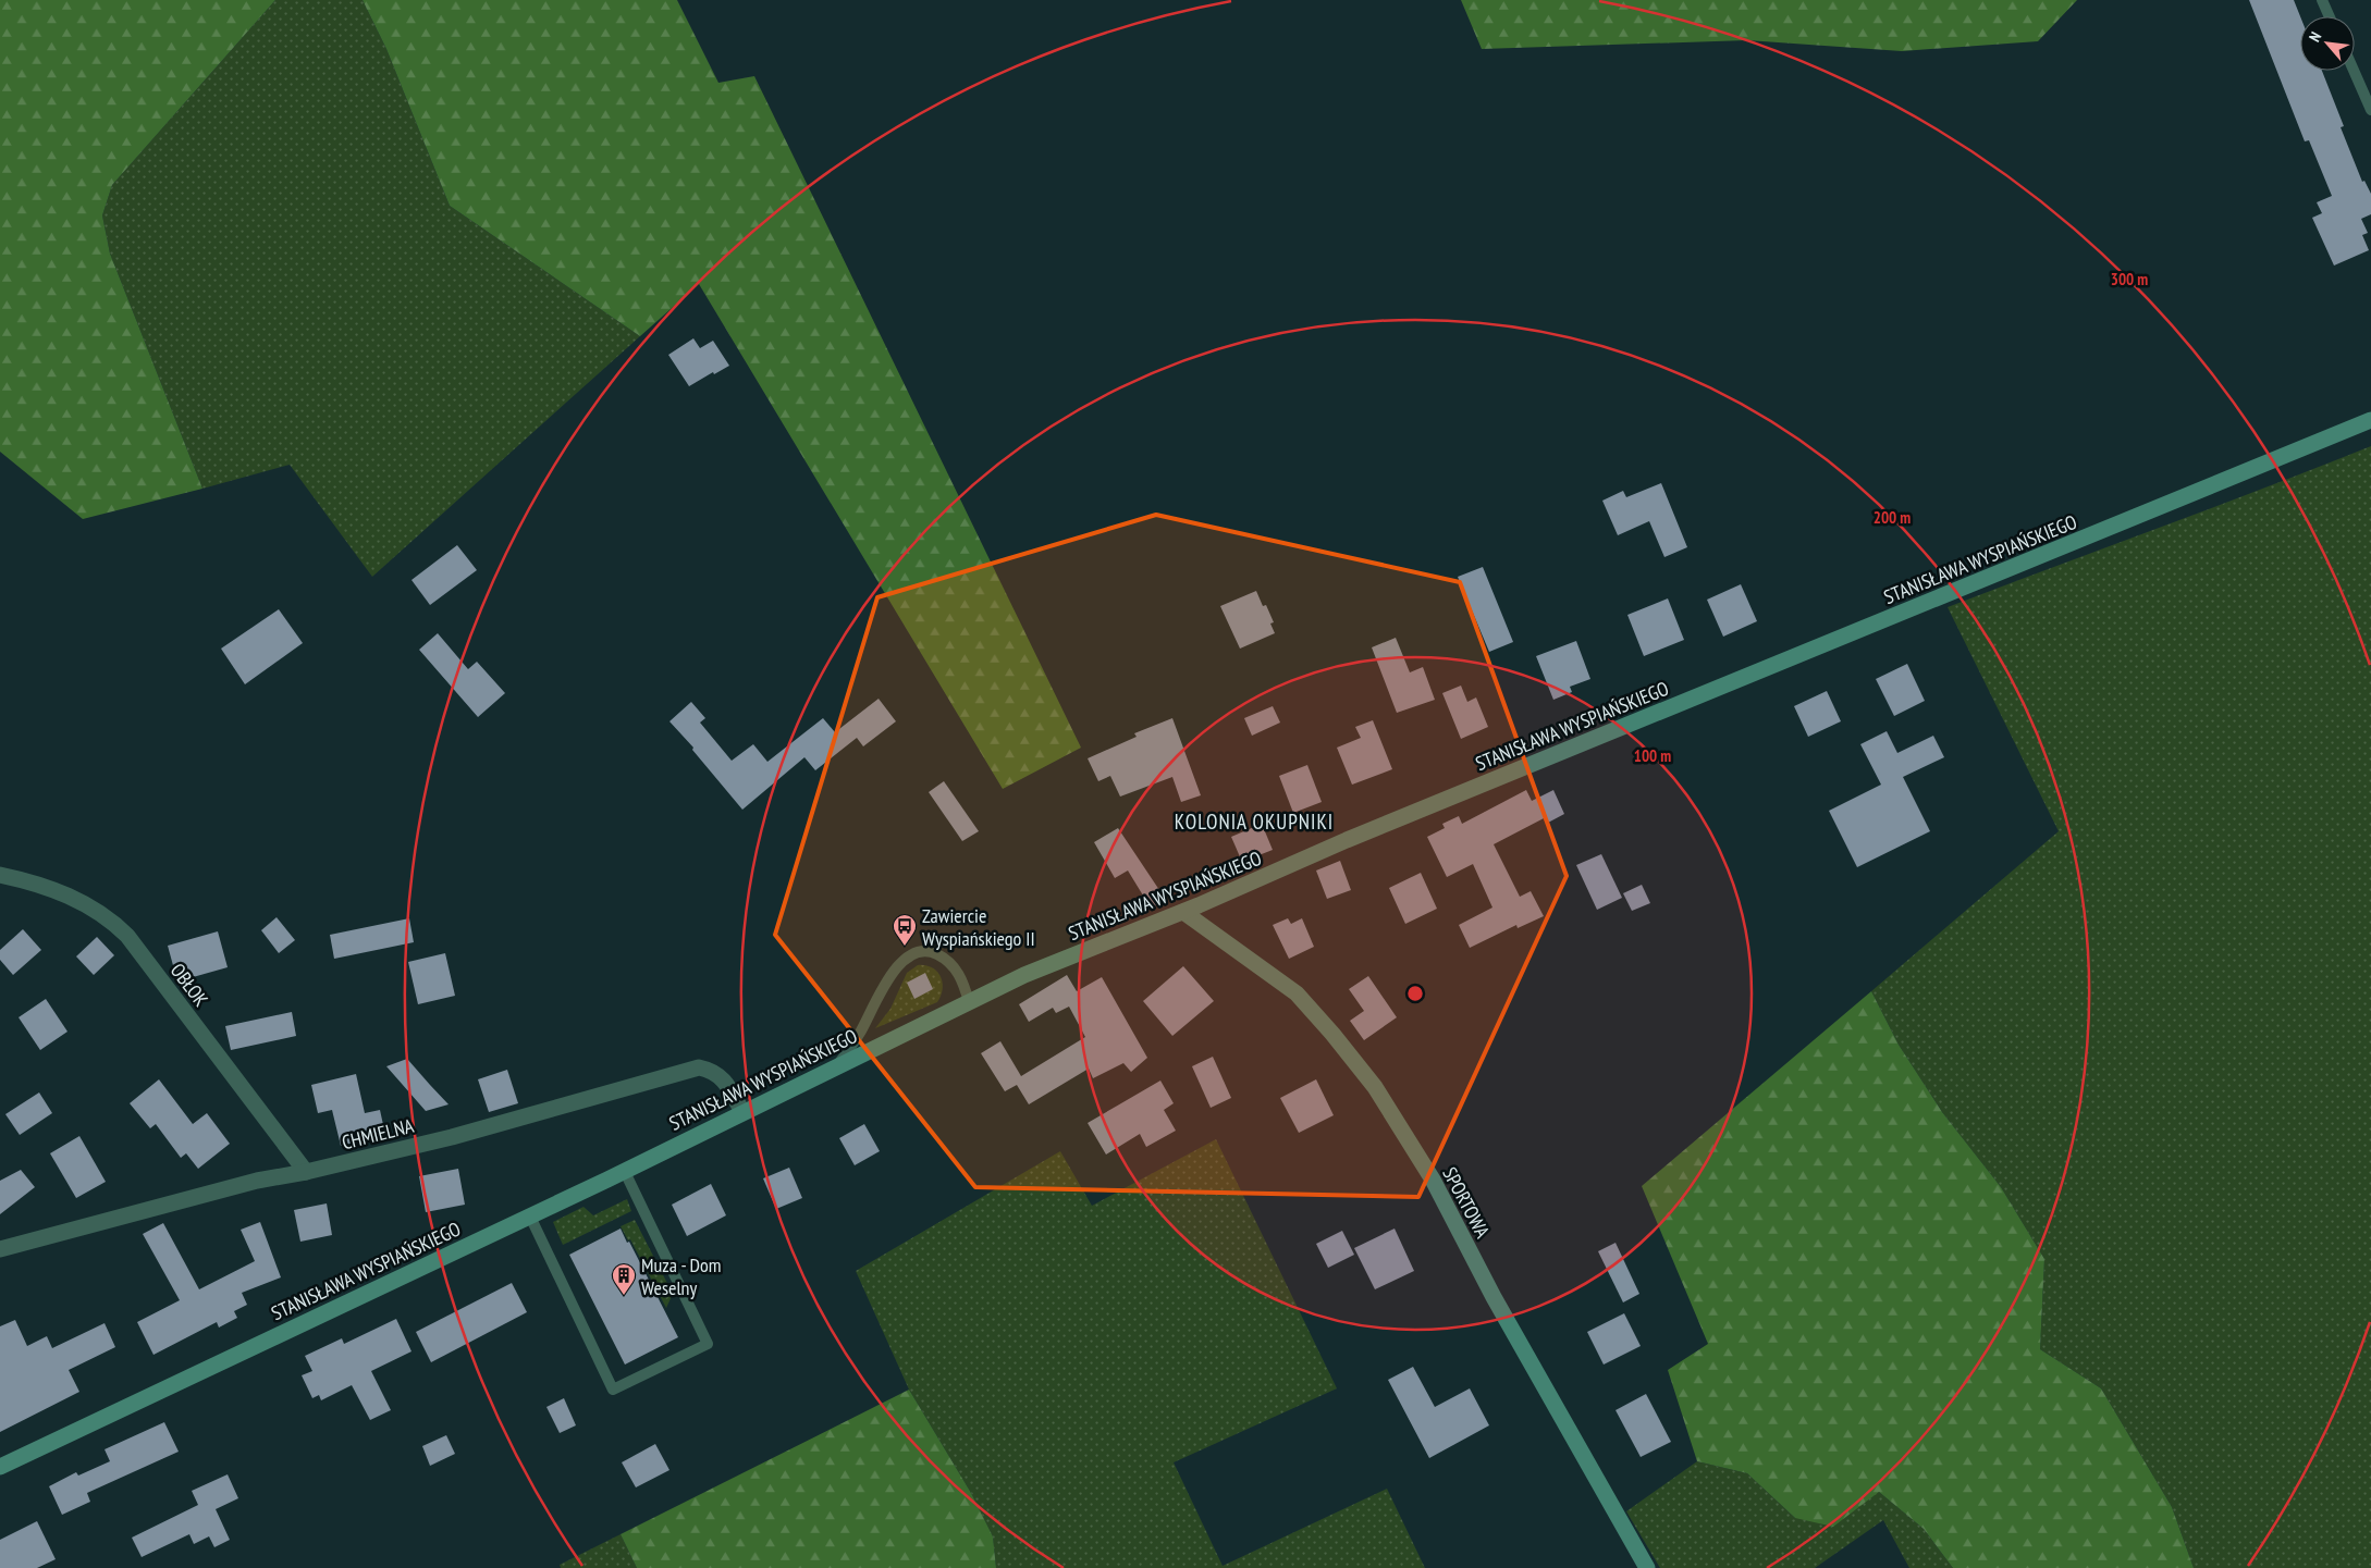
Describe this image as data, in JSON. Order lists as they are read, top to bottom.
{
  "streets": {
    "street": [
      "STANISŁAWA WYSPIAŃSKIEGO",
      "OBŁOK",
      "CHMIELNA",
      "SPORTOWA"
    ]
  },
  "crossings": [
    ["STANISŁAWA WYSPIAŃSKIEGO", "CHMIELNA"],
    ["STANISŁAWA WYSPIAŃSKIEGO", "SPORTOWA"],
    ["OBŁOK", "CHMIELNA"]
  ],
  "districts": ["KOLONIA OKUPNIKI"],
  "places": {
    "bus stop": ["Zawiercie Wyspiańskiego II"],
    "building": ["Muza - Dom Weselny"]
  },
  "north": "top left",
  "rings": ["300 m", "200 m", "100 m"]
}
